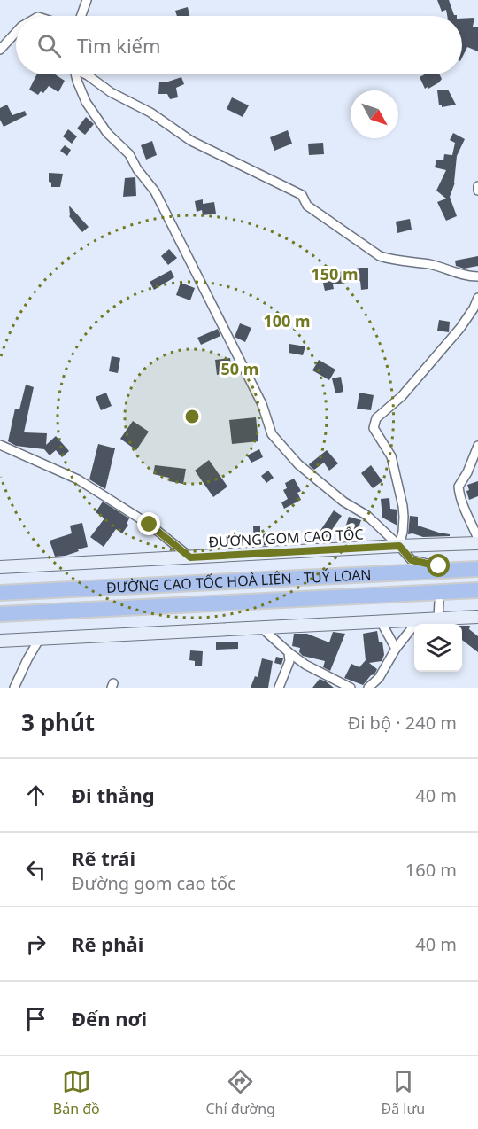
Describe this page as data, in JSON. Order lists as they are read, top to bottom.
{
  "streets": {
    "highway": ["ĐƯỜNG CAO TỐC HOÀ LIÊN - TUÝ LOAN"],
    "main road": ["ĐƯỜNG GOM CAO TỐC"]
  },
  "north": "bottom right",
  "page": {
    "search": "Tìm kiếm",
    "heading": ["3 phút", "Đi bộ · 240 m"],
    "list": [
      ["Đi thẳng", "40 m"],
      ["Rẽ trái", "Đường gom cao tốc", "160 m"],
      ["Rẽ phải", "40 m"],
      "Đến nơi"
    ],
    "nav": ["Bản đồ", "Chỉ đường", "Đã lưu"]
  },
  "rings": ["150 m", "100 m", "50 m"]
}
